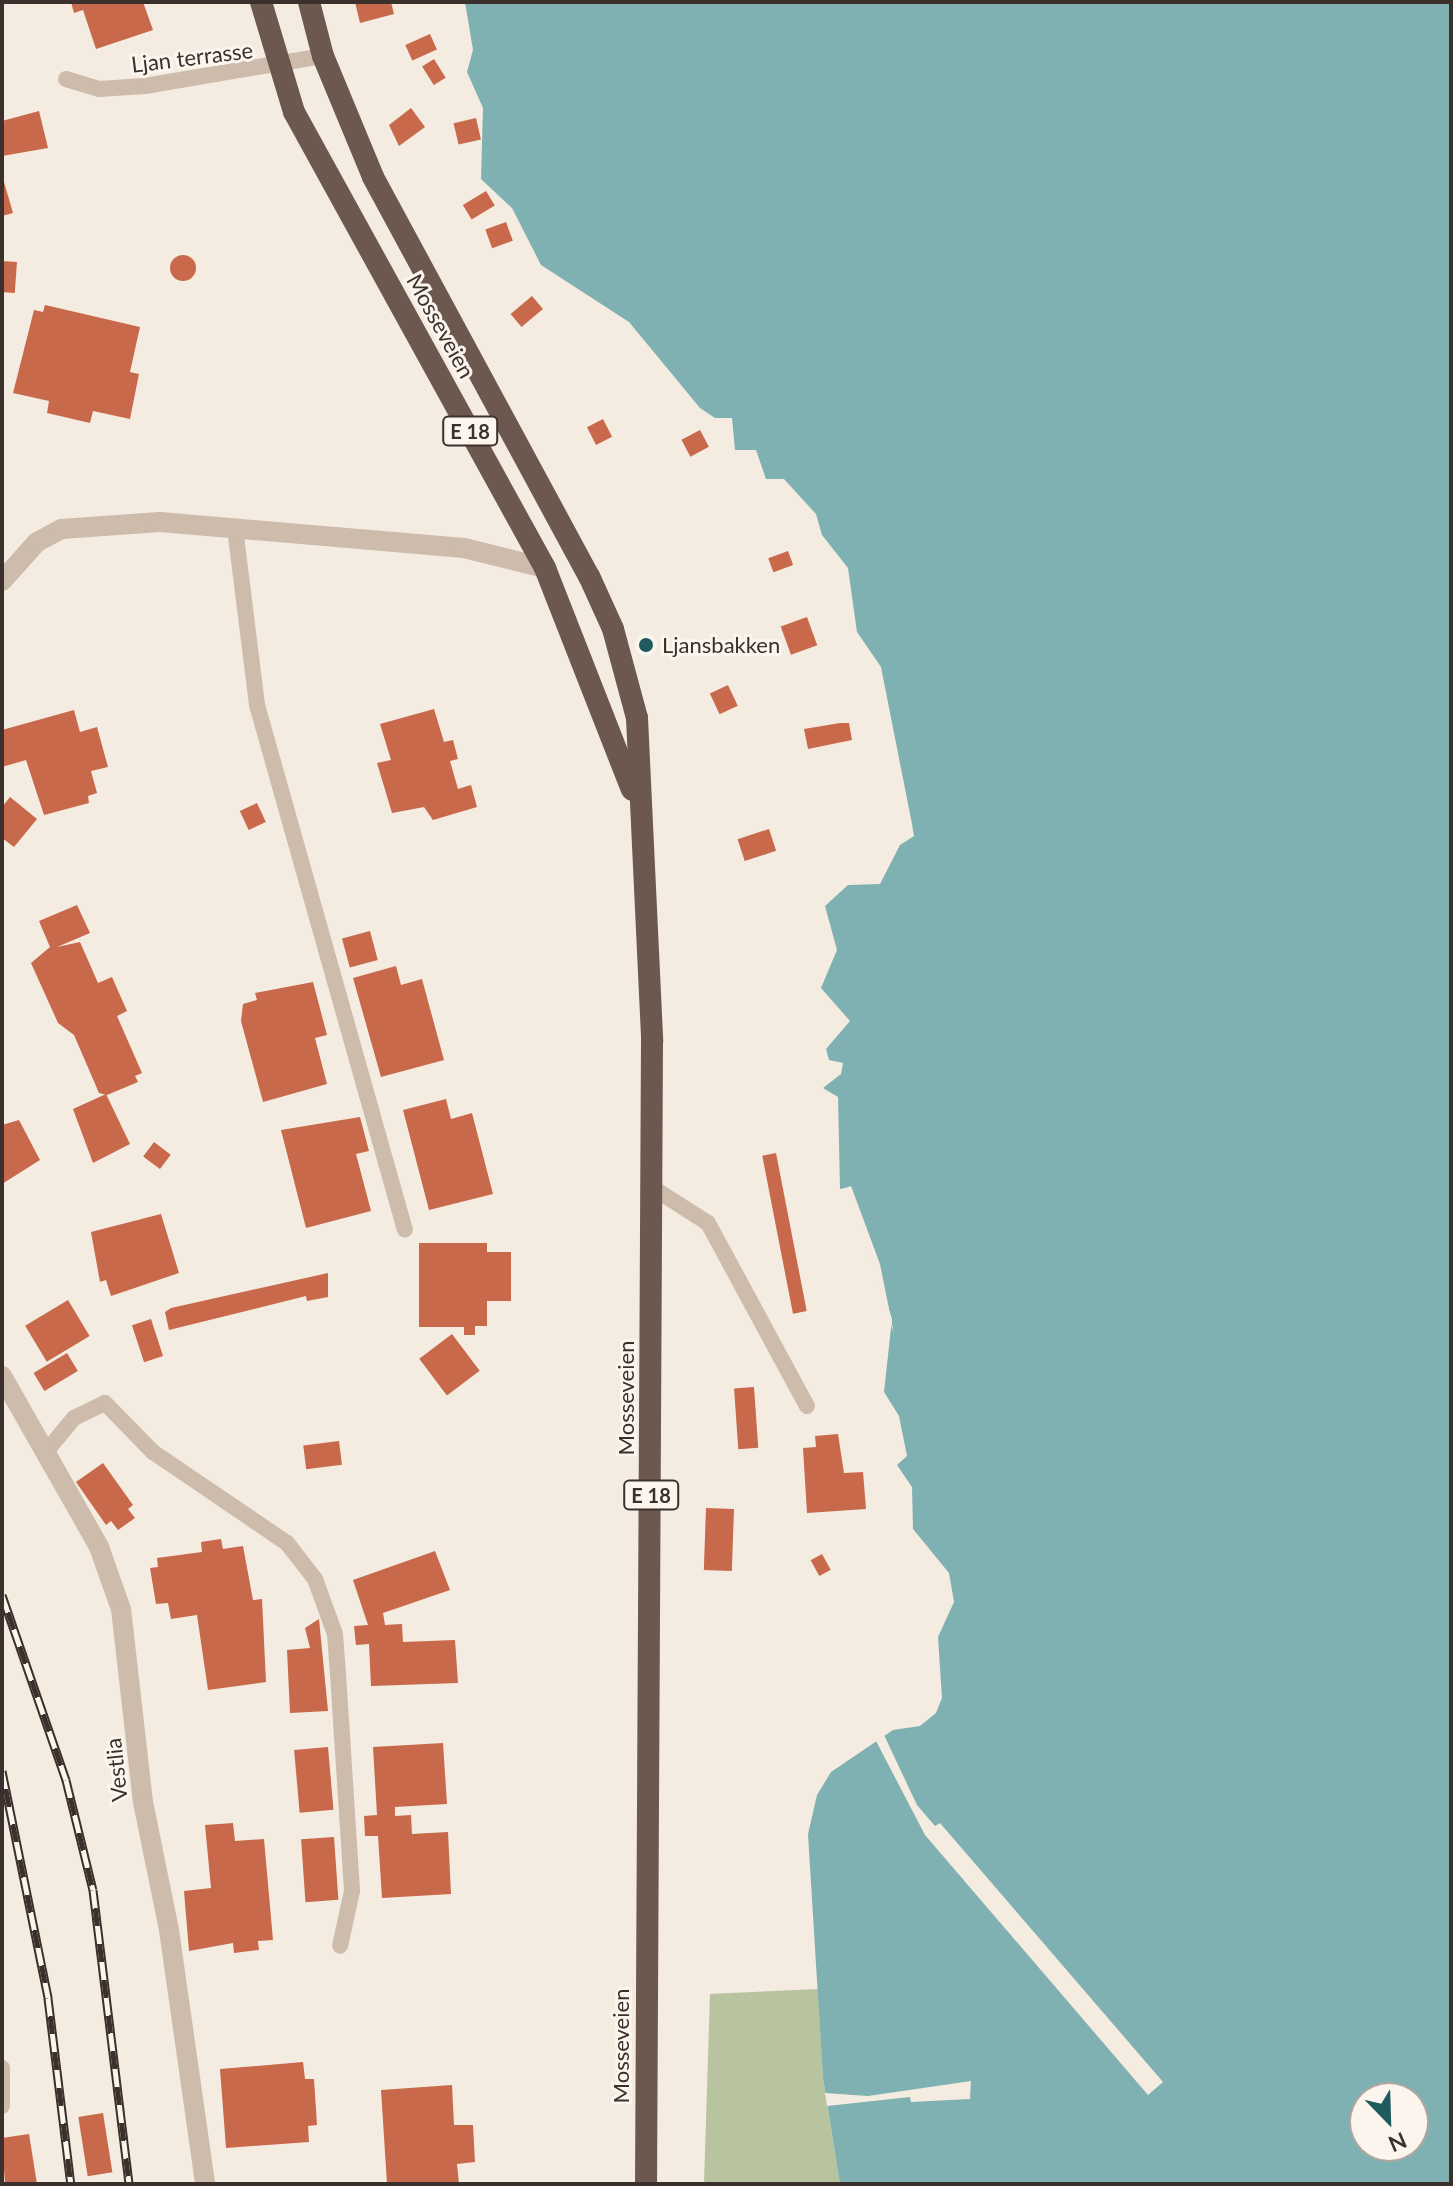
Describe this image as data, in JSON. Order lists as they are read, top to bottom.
{
  "streets": {
    "highway": ["Mosseveien", "E 18"],
    "street": ["Vestlia"],
    "lane": ["Ljan terrasse"]
  },
  "crossings": [
    ["Ljan terrasse", "Mosseveien"]
  ],
  "places": ["Ljansbakken"],
  "north": "bottom right"
}
